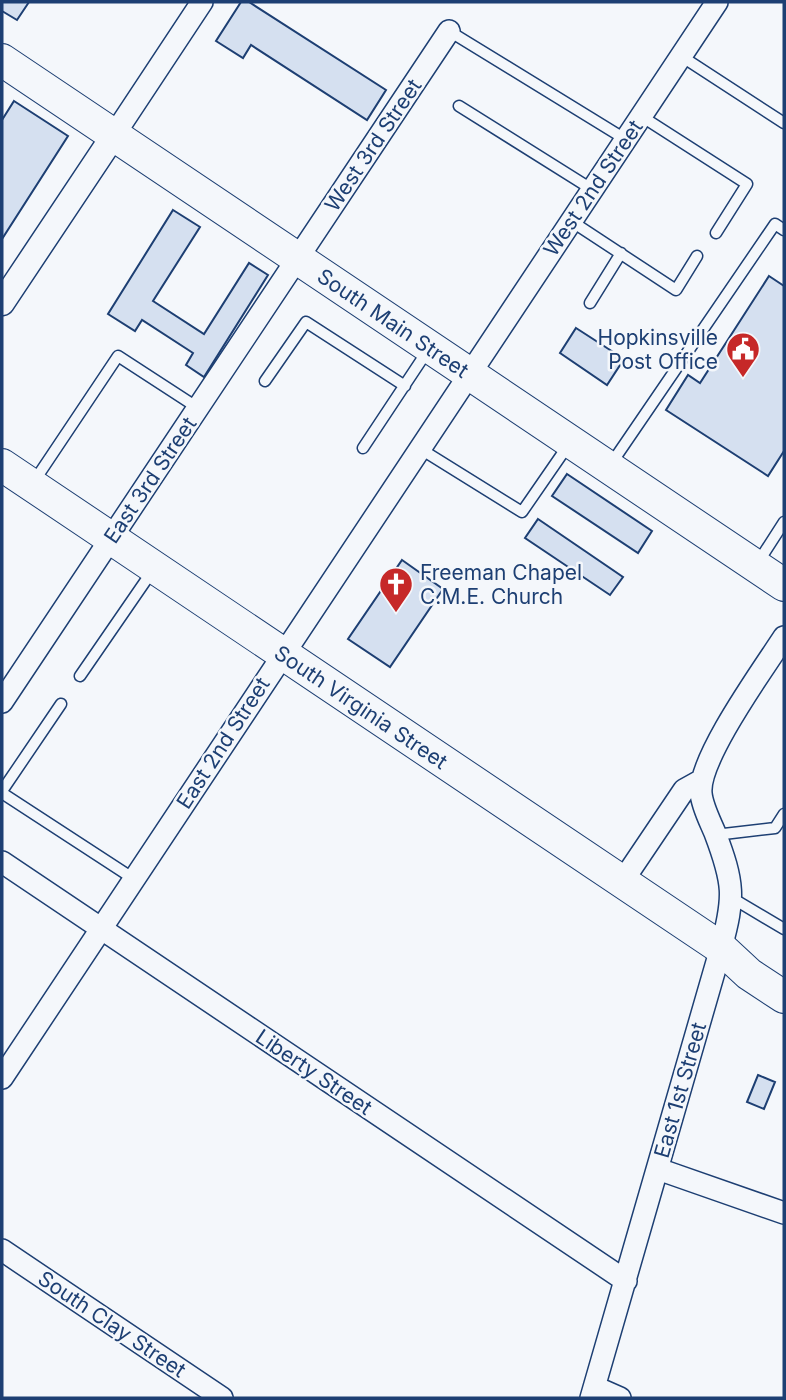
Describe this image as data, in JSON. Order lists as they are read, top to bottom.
{
  "streets": {
    "main road": ["South Main Street", "South Virginia Street"],
    "street": [
      "West 3rd Street",
      "West 2nd Street",
      "East 3rd Street",
      "East 2nd Street",
      "Liberty Street",
      "East 1st Street",
      "South Clay Street"
    ]
  },
  "crossings": [
    ["West 3rd Street", "South Main Street"],
    ["West 3rd Street", "East 3rd Street"],
    ["West 2nd Street", "South Main Street"],
    ["West 2nd Street", "East 2nd Street"],
    ["South Main Street", "East 3rd Street"],
    ["South Main Street", "East 2nd Street"],
    ["East 3rd Street", "South Virginia Street"],
    ["South Virginia Street", "East 2nd Street"],
    ["South Virginia Street", "East 1st Street"],
    ["East 2nd Street", "Liberty Street"],
    ["Liberty Street", "East 1st Street"]
  ],
  "places": {
    "public building": ["Hopkinsville Post Office"],
    "church": ["Freeman Chapel C.M.E. Church"]
  }
}
